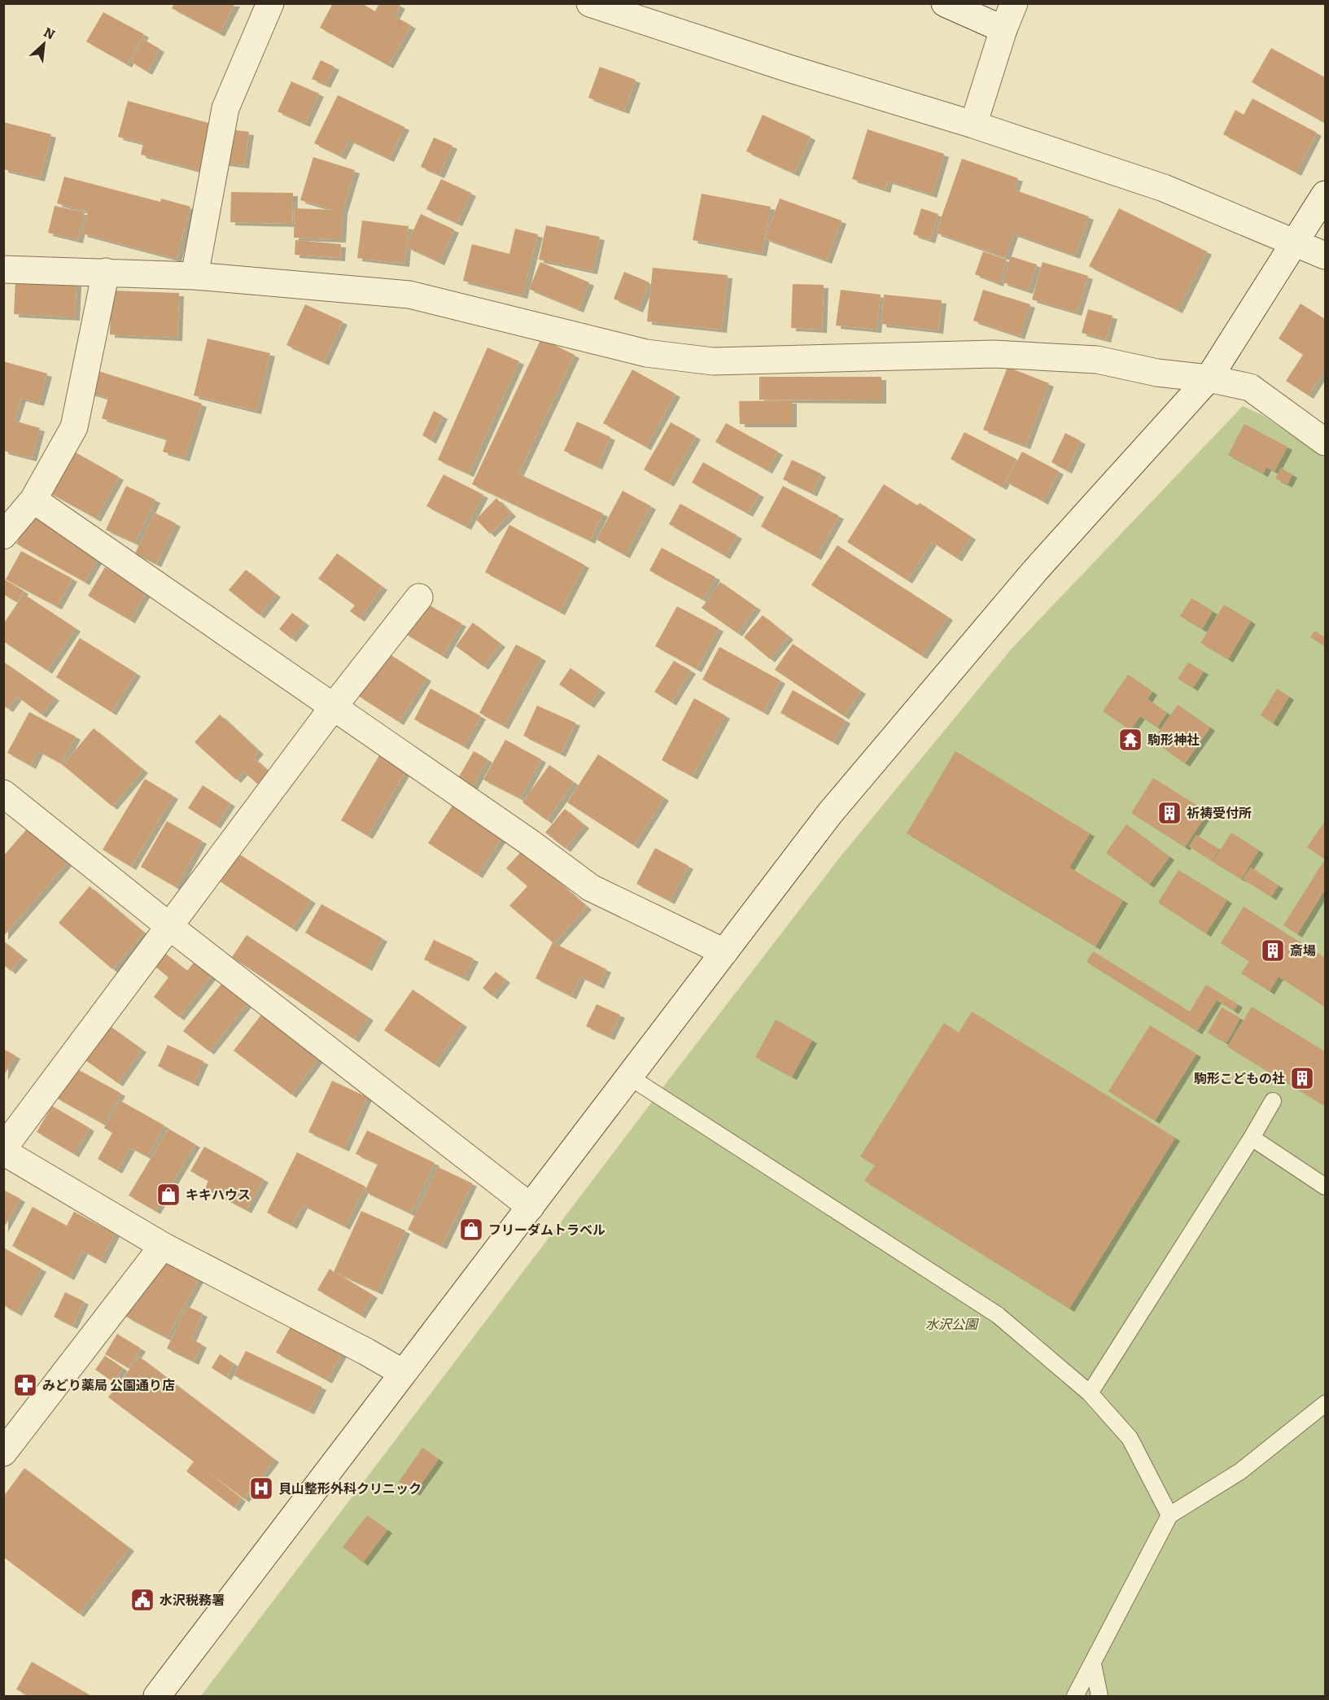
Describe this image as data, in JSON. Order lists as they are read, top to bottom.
{
  "parks": ["水沢公園"],
  "places": {
    "temple": ["駒形神社"],
    "building": ["祈祷受付所", "斎場", "駒形こどもの社"],
    "shop": ["キキハウス", "フリーダムトラベル"],
    "pharmacy": ["みどり薬局 公園通り店"],
    "hospital": ["貝山整形外科クリニック"],
    "public building": ["水沢税務署"]
  },
  "north": "top right"
}
